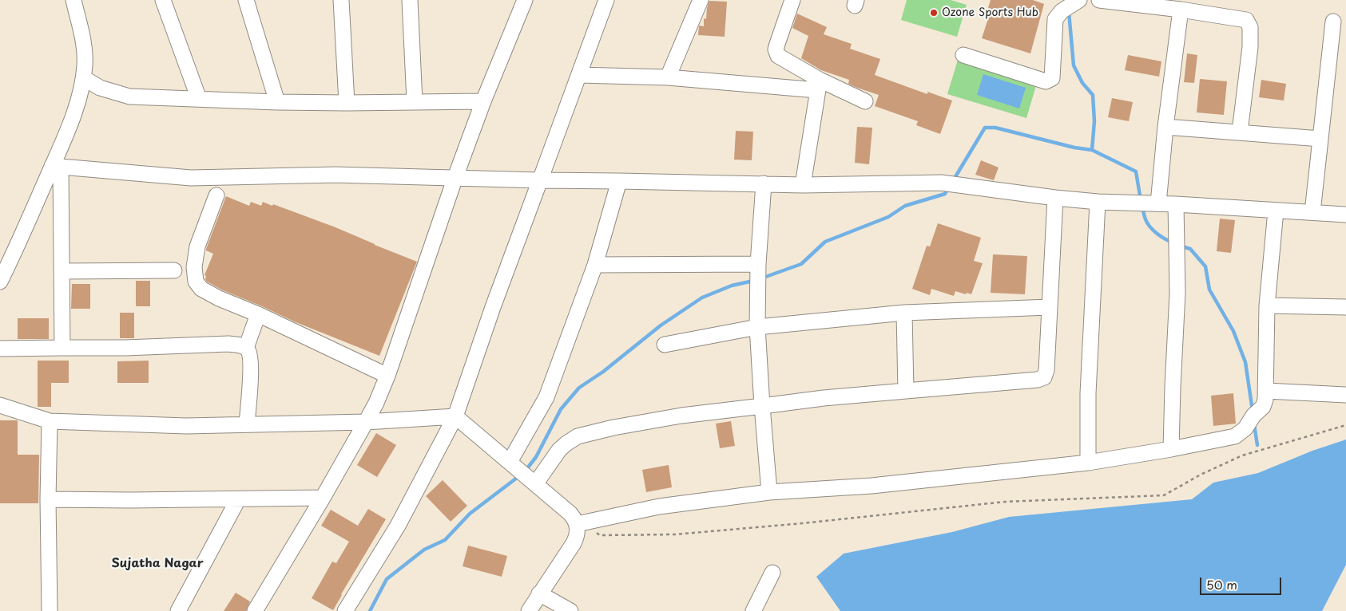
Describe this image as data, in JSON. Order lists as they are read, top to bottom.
{
  "districts": ["Sujatha Nagar"],
  "places": ["Ozone Sports Hub"],
  "scale_bar": "50 m"
}
